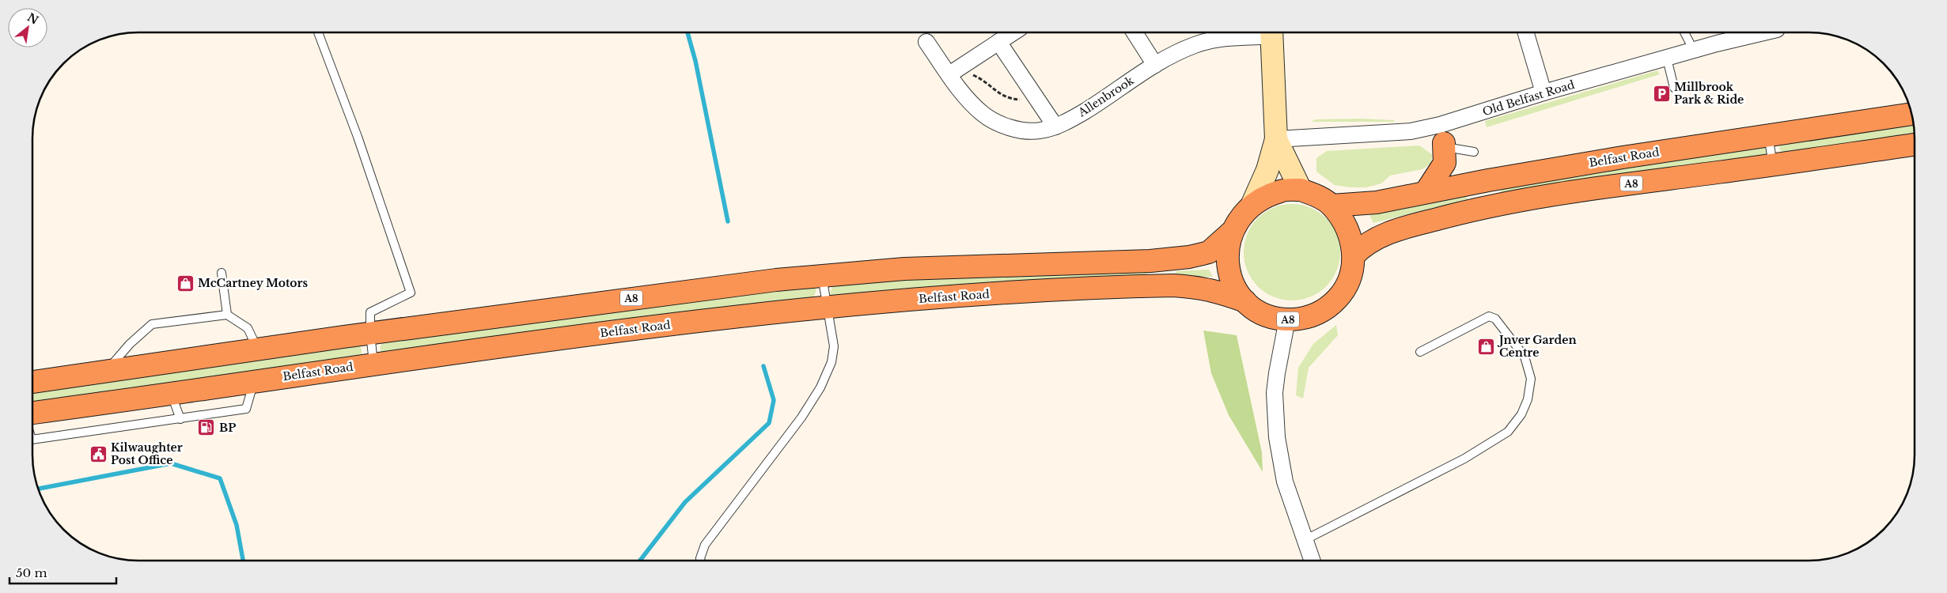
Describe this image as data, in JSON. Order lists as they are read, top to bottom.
{
  "streets": {
    "highway": ["Belfast Road", "A8"],
    "street": ["Allenbrook", "Old Belfast Road"]
  },
  "crossings": [
    ["Belfast Road", "A8"]
  ],
  "places": {
    "parking": ["Millbrook Park & Ride"],
    "shop": ["McCartney Motors", "Jnver Garden Centre"],
    "fuel station": ["BP"],
    "public building": ["Kilwaughter Post Office"]
  },
  "scale_bar": "50 m",
  "north": "top right"
}
